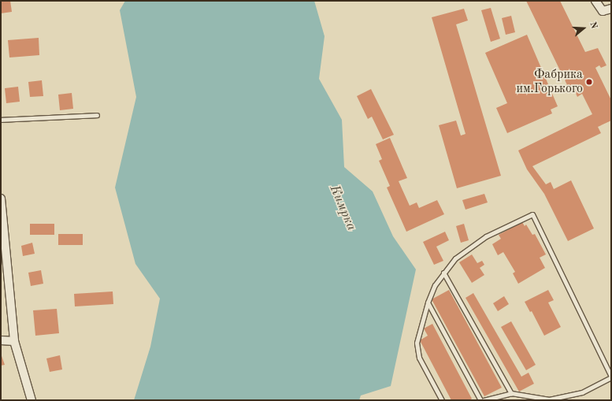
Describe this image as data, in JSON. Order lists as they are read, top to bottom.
{
  "water": ["Кимрка"],
  "places": ["Фабрика им.Горького"],
  "north": "right"
}
